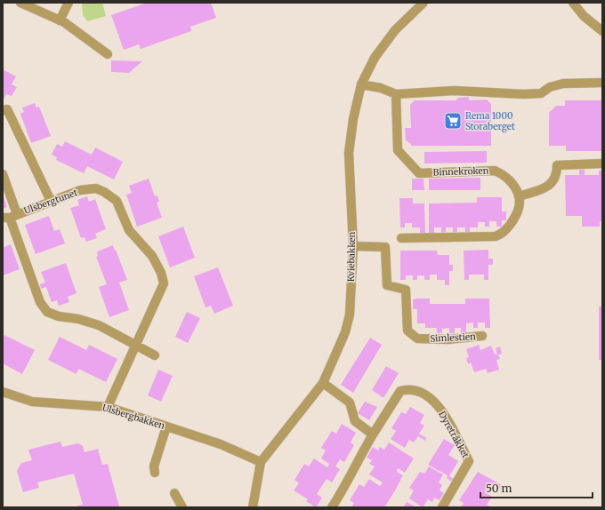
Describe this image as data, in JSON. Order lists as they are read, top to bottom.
{
  "streets": {
    "street": [
      "Binnekroken",
      "Ulsbergtunet",
      "Kviebakken",
      "Simlestien",
      "Ulsbergbakken",
      "Dyretråkket"
    ]
  },
  "crossings": [
    ["Ulsbergtunet", "Ulsbergbakken"],
    ["Kviebakken", "Simlestien"],
    ["Kviebakken", "Ulsbergbakken"]
  ],
  "places": {
    "supermarket": ["Rema 1000 Storaberget"]
  },
  "scale_bar": "50 m"
}
